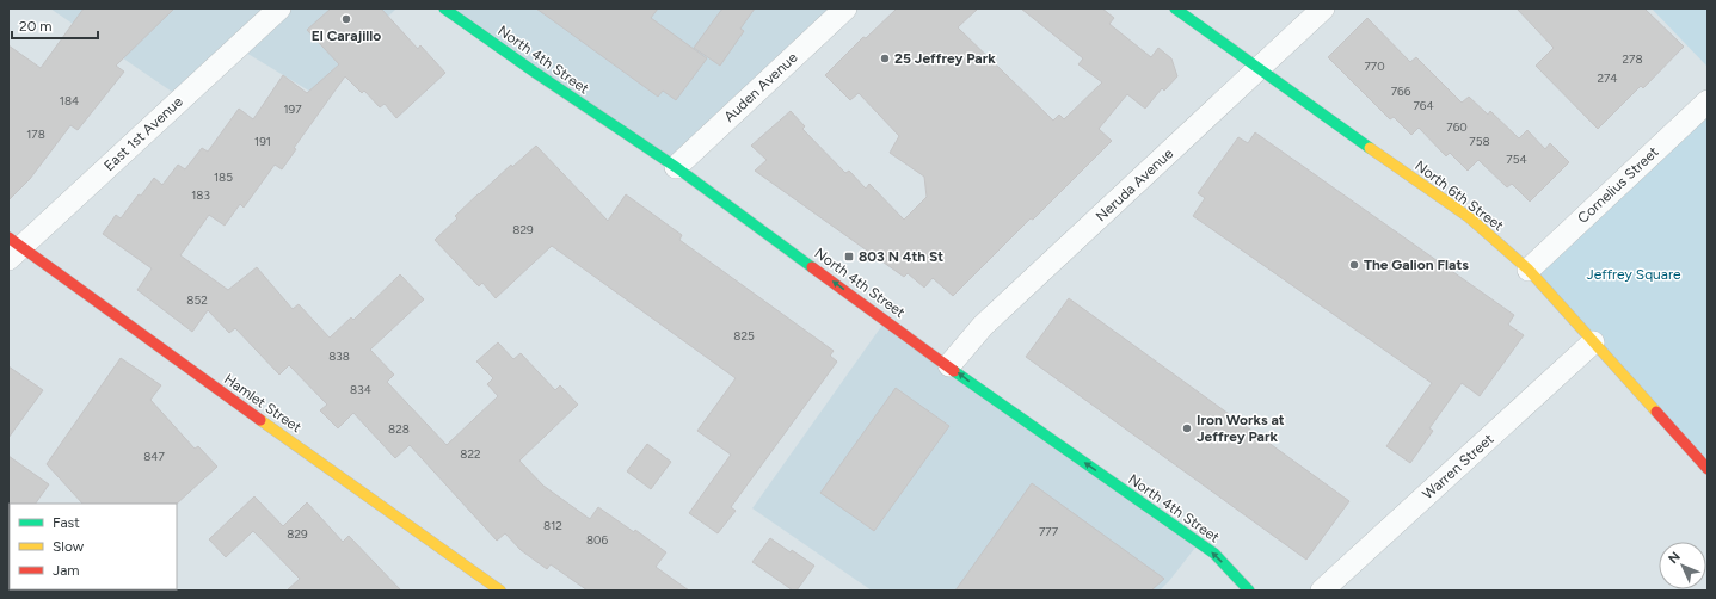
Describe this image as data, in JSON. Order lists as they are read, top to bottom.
{
  "streets": {
    "street": [
      "North 4th Street",
      "Auden Avenue",
      "East 1st Avenue",
      "Neruda Avenue",
      "Cornelius Street",
      "North 6th Street",
      "Hamlet Street",
      "Warren Street"
    ]
  },
  "crossings": [
    ["North 4th Street", "Auden Avenue"],
    ["North 4th Street", "Neruda Avenue"],
    ["East 1st Avenue", "Hamlet Street"],
    ["Neruda Avenue", "North 6th Street"],
    ["Cornelius Street", "North 6th Street"],
    ["North 6th Street", "Warren Street"]
  ],
  "one_way": ["North 4th Street"],
  "parks": ["Jeffrey Square"],
  "places": {
    "other": [
      "El Carajillo",
      "25 Jeffrey Park",
      "The Galion Flats",
      "Iron Works at Jeffrey Park"
    ],
    "transit": ["803 N 4th St"]
  },
  "house_numbers": [
    "278",
    "770",
    "274",
    "766",
    "184",
    "764",
    "197",
    "760",
    "178",
    "191",
    "758",
    "754",
    "185",
    "183",
    "829",
    "852",
    "825",
    "838",
    "834",
    "828",
    "822",
    "847",
    "812",
    "777",
    "829",
    "806"
  ],
  "legend": ["Fast", "Slow", "Jam"],
  "scale_bar": "20 m",
  "north": "top left"
}
